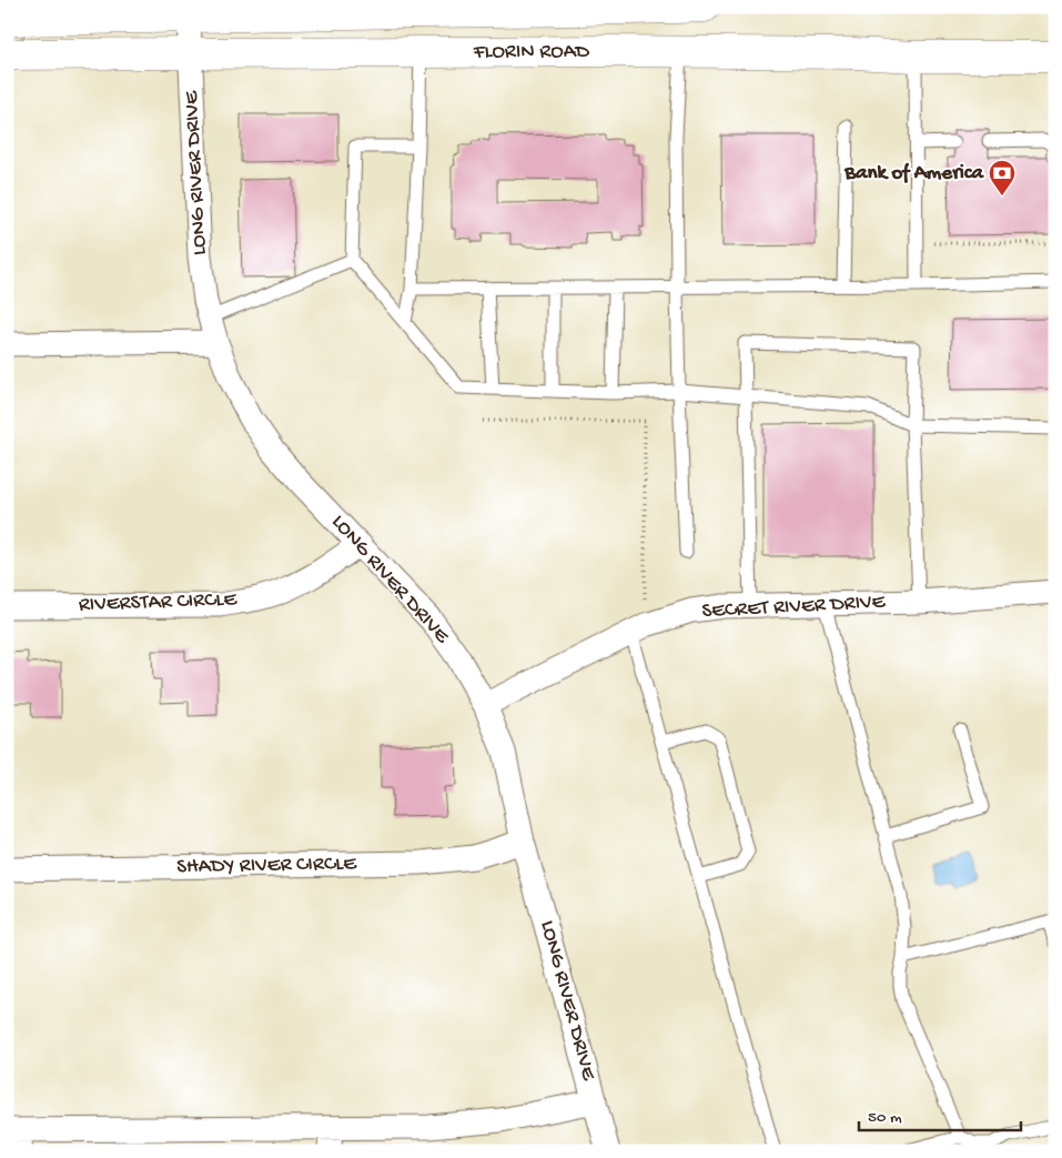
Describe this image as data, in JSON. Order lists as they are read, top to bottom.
{
  "streets": {
    "main road": ["FLORIN ROAD"],
    "street": [
      "LONG RIVER DRIVE",
      "RIVERSTAR CIRCLE",
      "SECRET RIVER DRIVE",
      "SHADY RIVER CIRCLE"
    ]
  },
  "crossings": [
    ["FLORIN ROAD", "LONG RIVER DRIVE"],
    ["LONG RIVER DRIVE", "RIVERSTAR CIRCLE"],
    ["LONG RIVER DRIVE", "SECRET RIVER DRIVE"],
    ["LONG RIVER DRIVE", "SHADY RIVER CIRCLE"]
  ],
  "places": {
    "bank": ["Bank of America"]
  },
  "scale_bar": "50 m"
}
